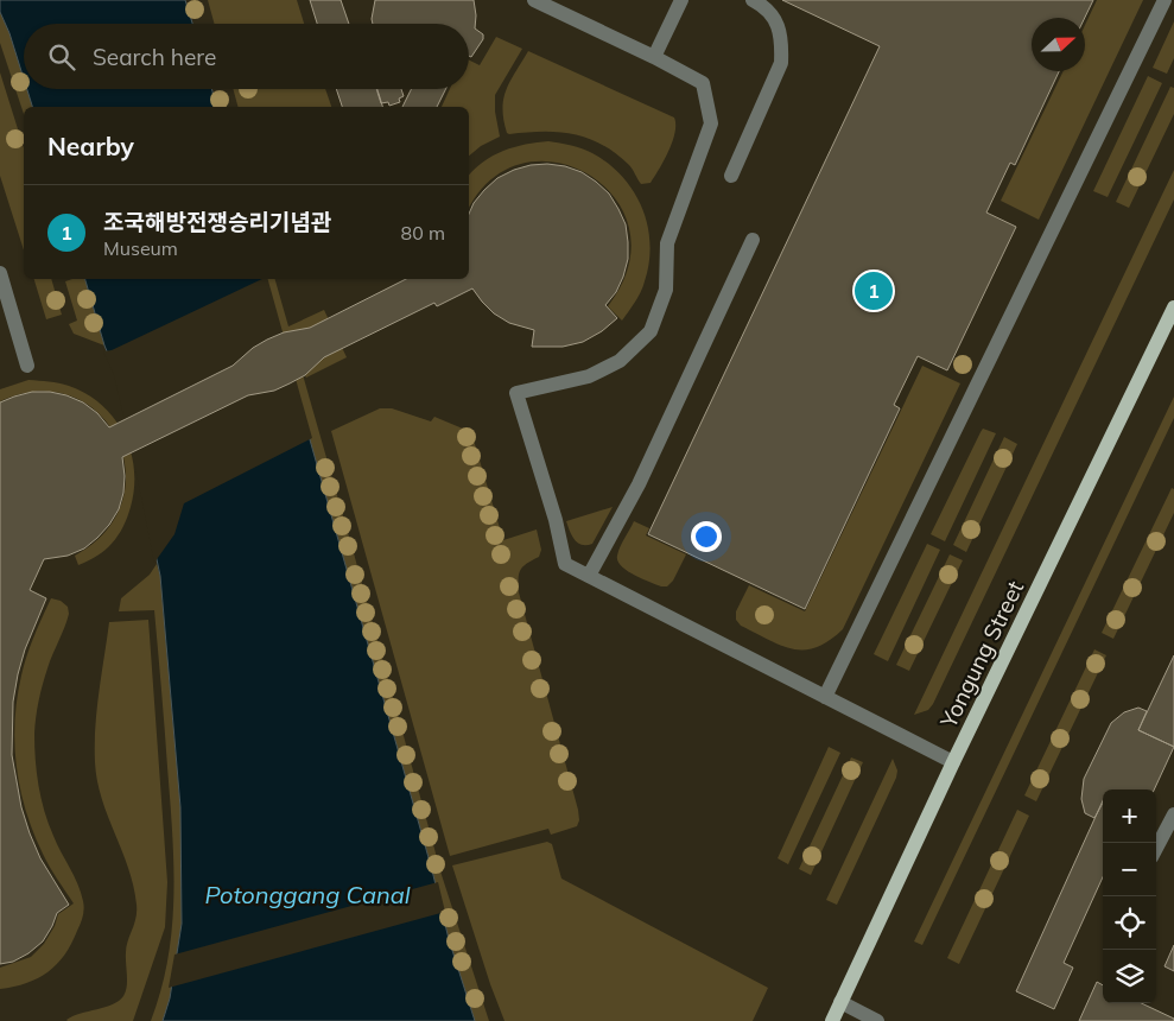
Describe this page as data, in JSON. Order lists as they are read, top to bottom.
{
  "streets": {
    "main road": ["Yongung Street"]
  },
  "water": ["Potonggang Canal"],
  "north": "right",
  "page": {
    "search": "Search here",
    "heading": "Nearby",
    "list": [
      {
        "mark": "1",
        "name": "조국해방전쟁승리기념관",
        "note": "Museum",
        "value": "80 m"
      }
    ],
    "pins": "1",
    "map_buttons": ["+", "−"]
  }
}
